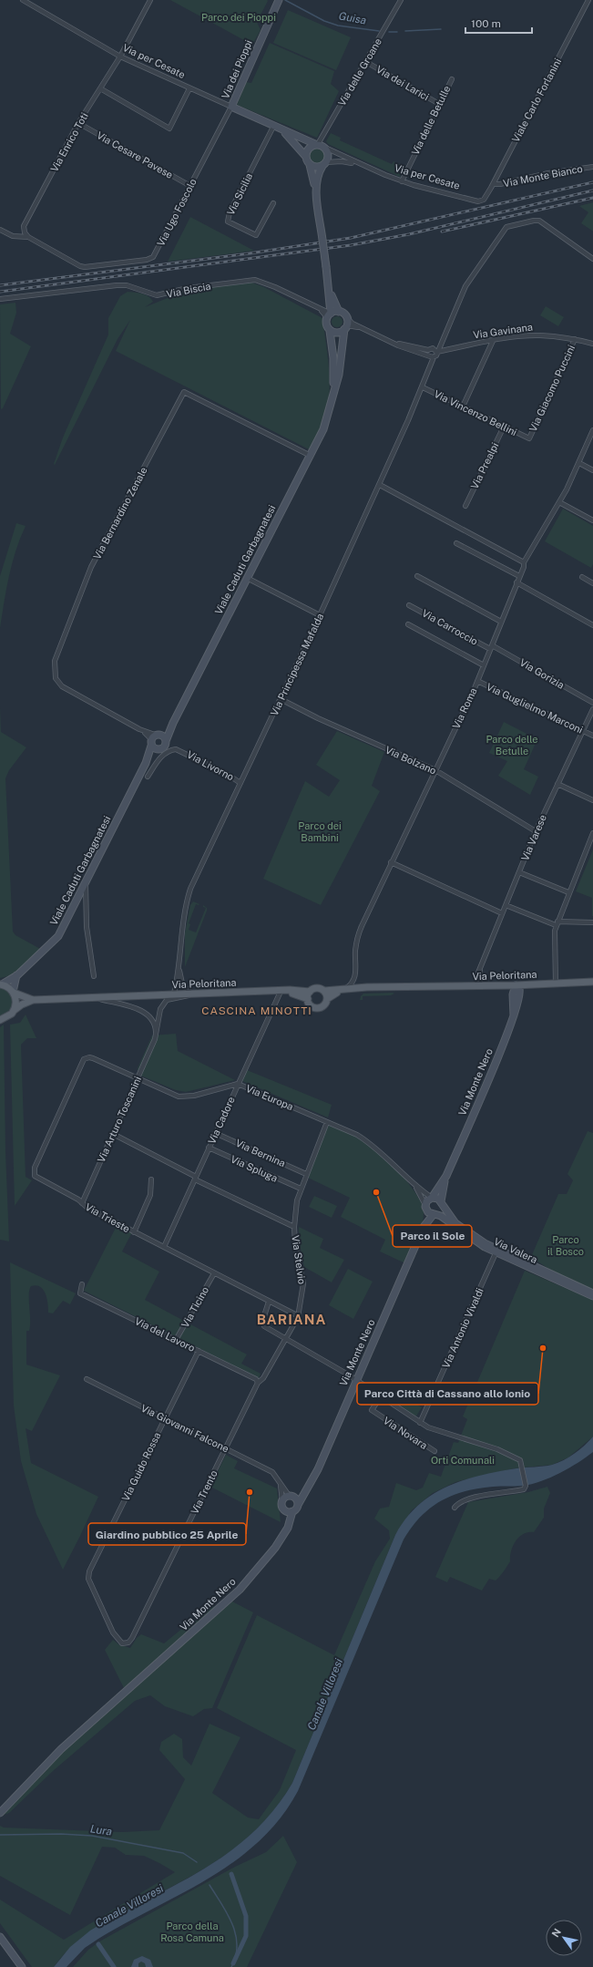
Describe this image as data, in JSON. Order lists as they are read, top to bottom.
{
  "streets": {
    "main road": ["Via Peloritana"],
    "street": [
      "Via per Cesate",
      "Via dei Pioppi",
      "Via delle Groane",
      "Via dei Larici",
      "Viale Carlo Forlanini",
      "Via delle Betulle",
      "Via Enrico Toti",
      "Via Cesare Pavese",
      "Via Monte Bianco",
      "Via Sicilia",
      "Via Ugo Foscolo",
      "Via Biscia",
      "Via Gavinana",
      "Via Giacomo Puccini",
      "Via Vincenzo Bellini",
      "Via Prealpi",
      "Via Bernardino Zenale",
      "Viale Caduti Garbagnatesi",
      "Via Carroccio",
      "Via Principessa Mafalda",
      "Via Gorizia",
      "Via Roma",
      "Via Guglielmo Marconi",
      "Via Bolzano",
      "Via Livorno",
      "Via Varese",
      "Via Monte Nero",
      "Via Europa",
      "Via Arturo Toscanini",
      "Via Cadore",
      "Via Bernina",
      "Via Spluga",
      "Via Trieste",
      "Via Valera",
      "Via Stelvio",
      "Via Ticino",
      "Via Antonio Vivaldi",
      "Via del Lavoro",
      "Via Giovanni Falcone",
      "Via Novara",
      "Via Guido Rossa",
      "Via Trento"
    ]
  },
  "crossings": [
    ["Via per Cesate", "Via dei Pioppi"],
    ["Via per Cesate", "Via delle Groane"],
    ["Via per Cesate", "Viale Carlo Forlanini"],
    ["Via per Cesate", "Via delle Betulle"],
    ["Via per Cesate", "Via Enrico Toti"],
    ["Via per Cesate", "Via Sicilia"],
    ["Via per Cesate", "Via Ugo Foscolo"],
    ["Via dei Pioppi", "Via Ugo Foscolo"],
    ["Via delle Groane", "Via dei Larici"],
    ["Via dei Larici", "Via delle Betulle"],
    ["Viale Carlo Forlanini", "Via Monte Bianco"],
    ["Via Enrico Toti", "Via Cesare Pavese"],
    ["Via Enrico Toti", "Via Ugo Foscolo"],
    ["Via Cesare Pavese", "Via Ugo Foscolo"],
    ["Via Biscia", "Viale Caduti Garbagnatesi"],
    ["Via Gavinana", "Via Giacomo Puccini"],
    ["Via Giacomo Puccini", "Via Vincenzo Bellini"],
    ["Via Vincenzo Bellini", "Via Prealpi"],
    ["Via Vincenzo Bellini", "Via Principessa Mafalda"],
    ["Via Bernardino Zenale", "Viale Caduti Garbagnatesi"],
    ["Viale Caduti Garbagnatesi", "Via Peloritana"],
    ["Via Carroccio", "Via Gorizia"],
    ["Via Carroccio", "Via Roma"],
    ["Via Principessa Mafalda", "Via Bolzano"],
    ["Via Principessa Mafalda", "Via Livorno"],
    ["Via Principessa Mafalda", "Via Peloritana"],
    ["Via Principessa Mafalda", "Via Arturo Toscanini"],
    ["Via Gorizia", "Via Roma"],
    ["Via Roma", "Via Guglielmo Marconi"],
    ["Via Roma", "Via Bolzano"],
    ["Via Roma", "Via Peloritana"],
    ["Via Guglielmo Marconi", "Via Varese"],
    ["Via Bolzano", "Via Varese"],
    ["Via Varese", "Via Peloritana"],
    ["Via Peloritana", "Via Monte Nero"],
    ["Via Peloritana", "Via Arturo Toscanini"],
    ["Via Peloritana", "Via Cadore"],
    ["Via Monte Nero", "Via Europa"],
    ["Via Monte Nero", "Via Valera"],
    ["Via Monte Nero", "Via Giovanni Falcone"],
    ["Via Europa", "Via Arturo Toscanini"],
    ["Via Europa", "Via Cadore"],
    ["Via Europa", "Via Trieste"],
    ["Via Europa", "Via Valera"],
    ["Via Europa", "Via Stelvio"],
    ["Via Arturo Toscanini", "Via Trieste"],
    ["Via Cadore", "Via Bernina"],
    ["Via Cadore", "Via Spluga"],
    ["Via Cadore", "Via Trieste"],
    ["Via Bernina", "Via Stelvio"],
    ["Via Spluga", "Via Stelvio"],
    ["Via Trieste", "Via Stelvio"],
    ["Via Trieste", "Via Ticino"],
    ["Via Trieste", "Via Trento"],
    ["Via Valera", "Via Antonio Vivaldi"],
    ["Via Stelvio", "Via Trento"],
    ["Via Ticino", "Via del Lavoro"],
    ["Via del Lavoro", "Via Guido Rossa"],
    ["Via del Lavoro", "Via Trento"],
    ["Via Giovanni Falcone", "Via Guido Rossa"],
    ["Via Giovanni Falcone", "Via Trento"],
    ["Via Guido Rossa", "Via Trento"]
  ],
  "districts": ["CASCINA MINOTTI", "BARIANA"],
  "water": ["Guisa", "Canale Villoresi", "Lura"],
  "parks": [
    "Parco dei Pioppi",
    "Parco delle Betulle",
    "Parco dei Bambini",
    "Parco il Bosco",
    "Orti Comunali",
    "Parco della Rosa Camuna"
  ],
  "places": ["Parco il Sole", "Parco Città di Cassano allo Ionio", "Giardino pubblico 25 Aprile"],
  "scale_bar": "100 m",
  "north": "top left"
}
